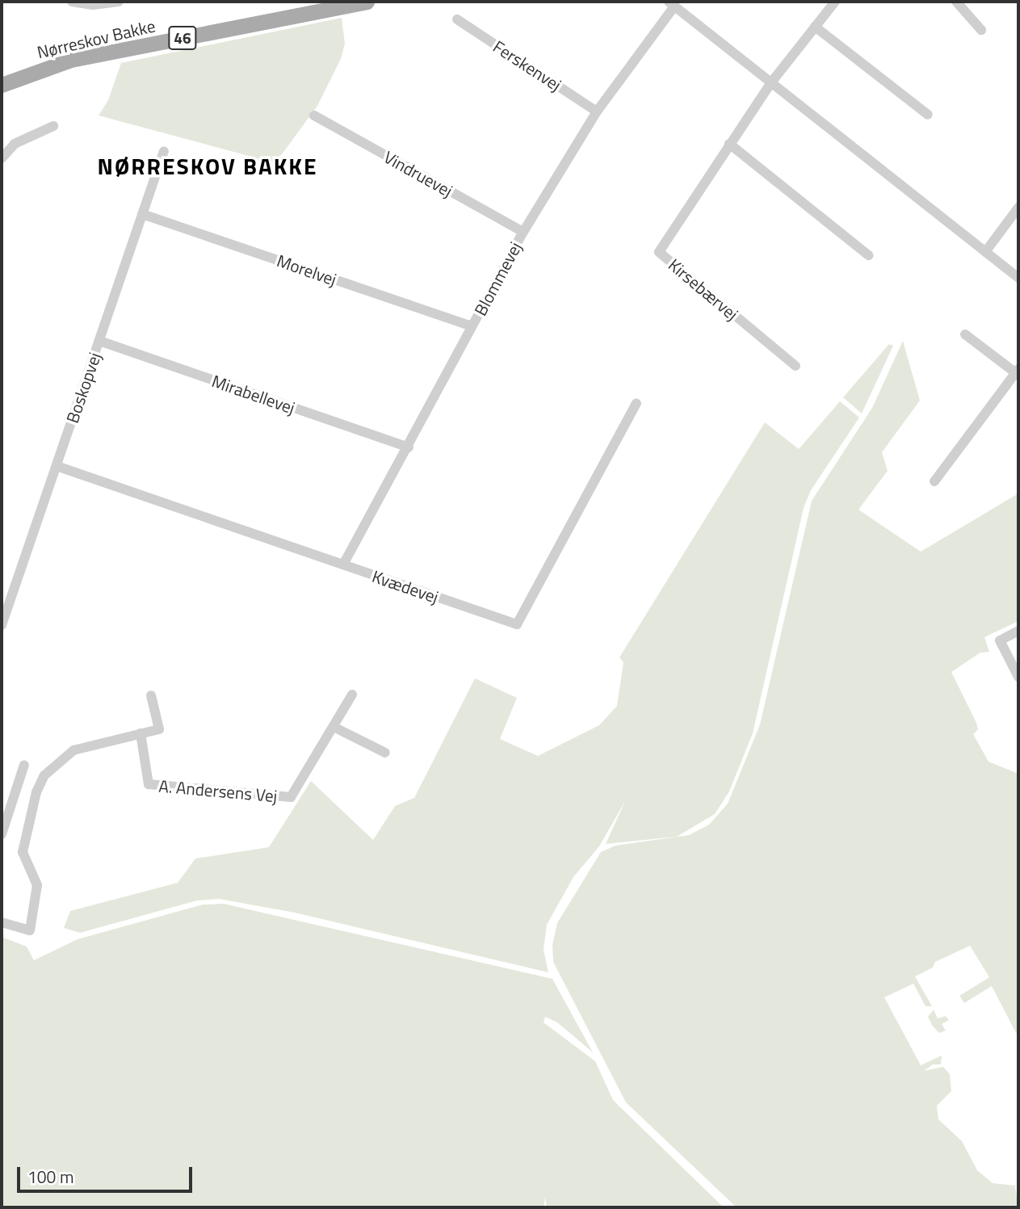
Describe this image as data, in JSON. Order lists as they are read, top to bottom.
{
  "streets": {
    "main road": ["46", "Nørreskov Bakke"],
    "street": [
      "Ferskenvej",
      "Vindruevej",
      "Morelvej",
      "Blommevej",
      "Kirsebærvej",
      "Boskopvej",
      "Mirabellevej",
      "Kvædevej",
      "A. Andersens Vej"
    ]
  },
  "crossings": [
    ["Ferskenvej", "Blommevej"],
    ["Vindruevej", "Blommevej"],
    ["Morelvej", "Blommevej"],
    ["Morelvej", "Boskopvej"],
    ["Blommevej", "Mirabellevej"],
    ["Blommevej", "Kvædevej"],
    ["Boskopvej", "Mirabellevej"],
    ["Boskopvej", "Kvædevej"]
  ],
  "districts": ["NØRRESKOV BAKKE"],
  "scale_bar": "100 m"
}
